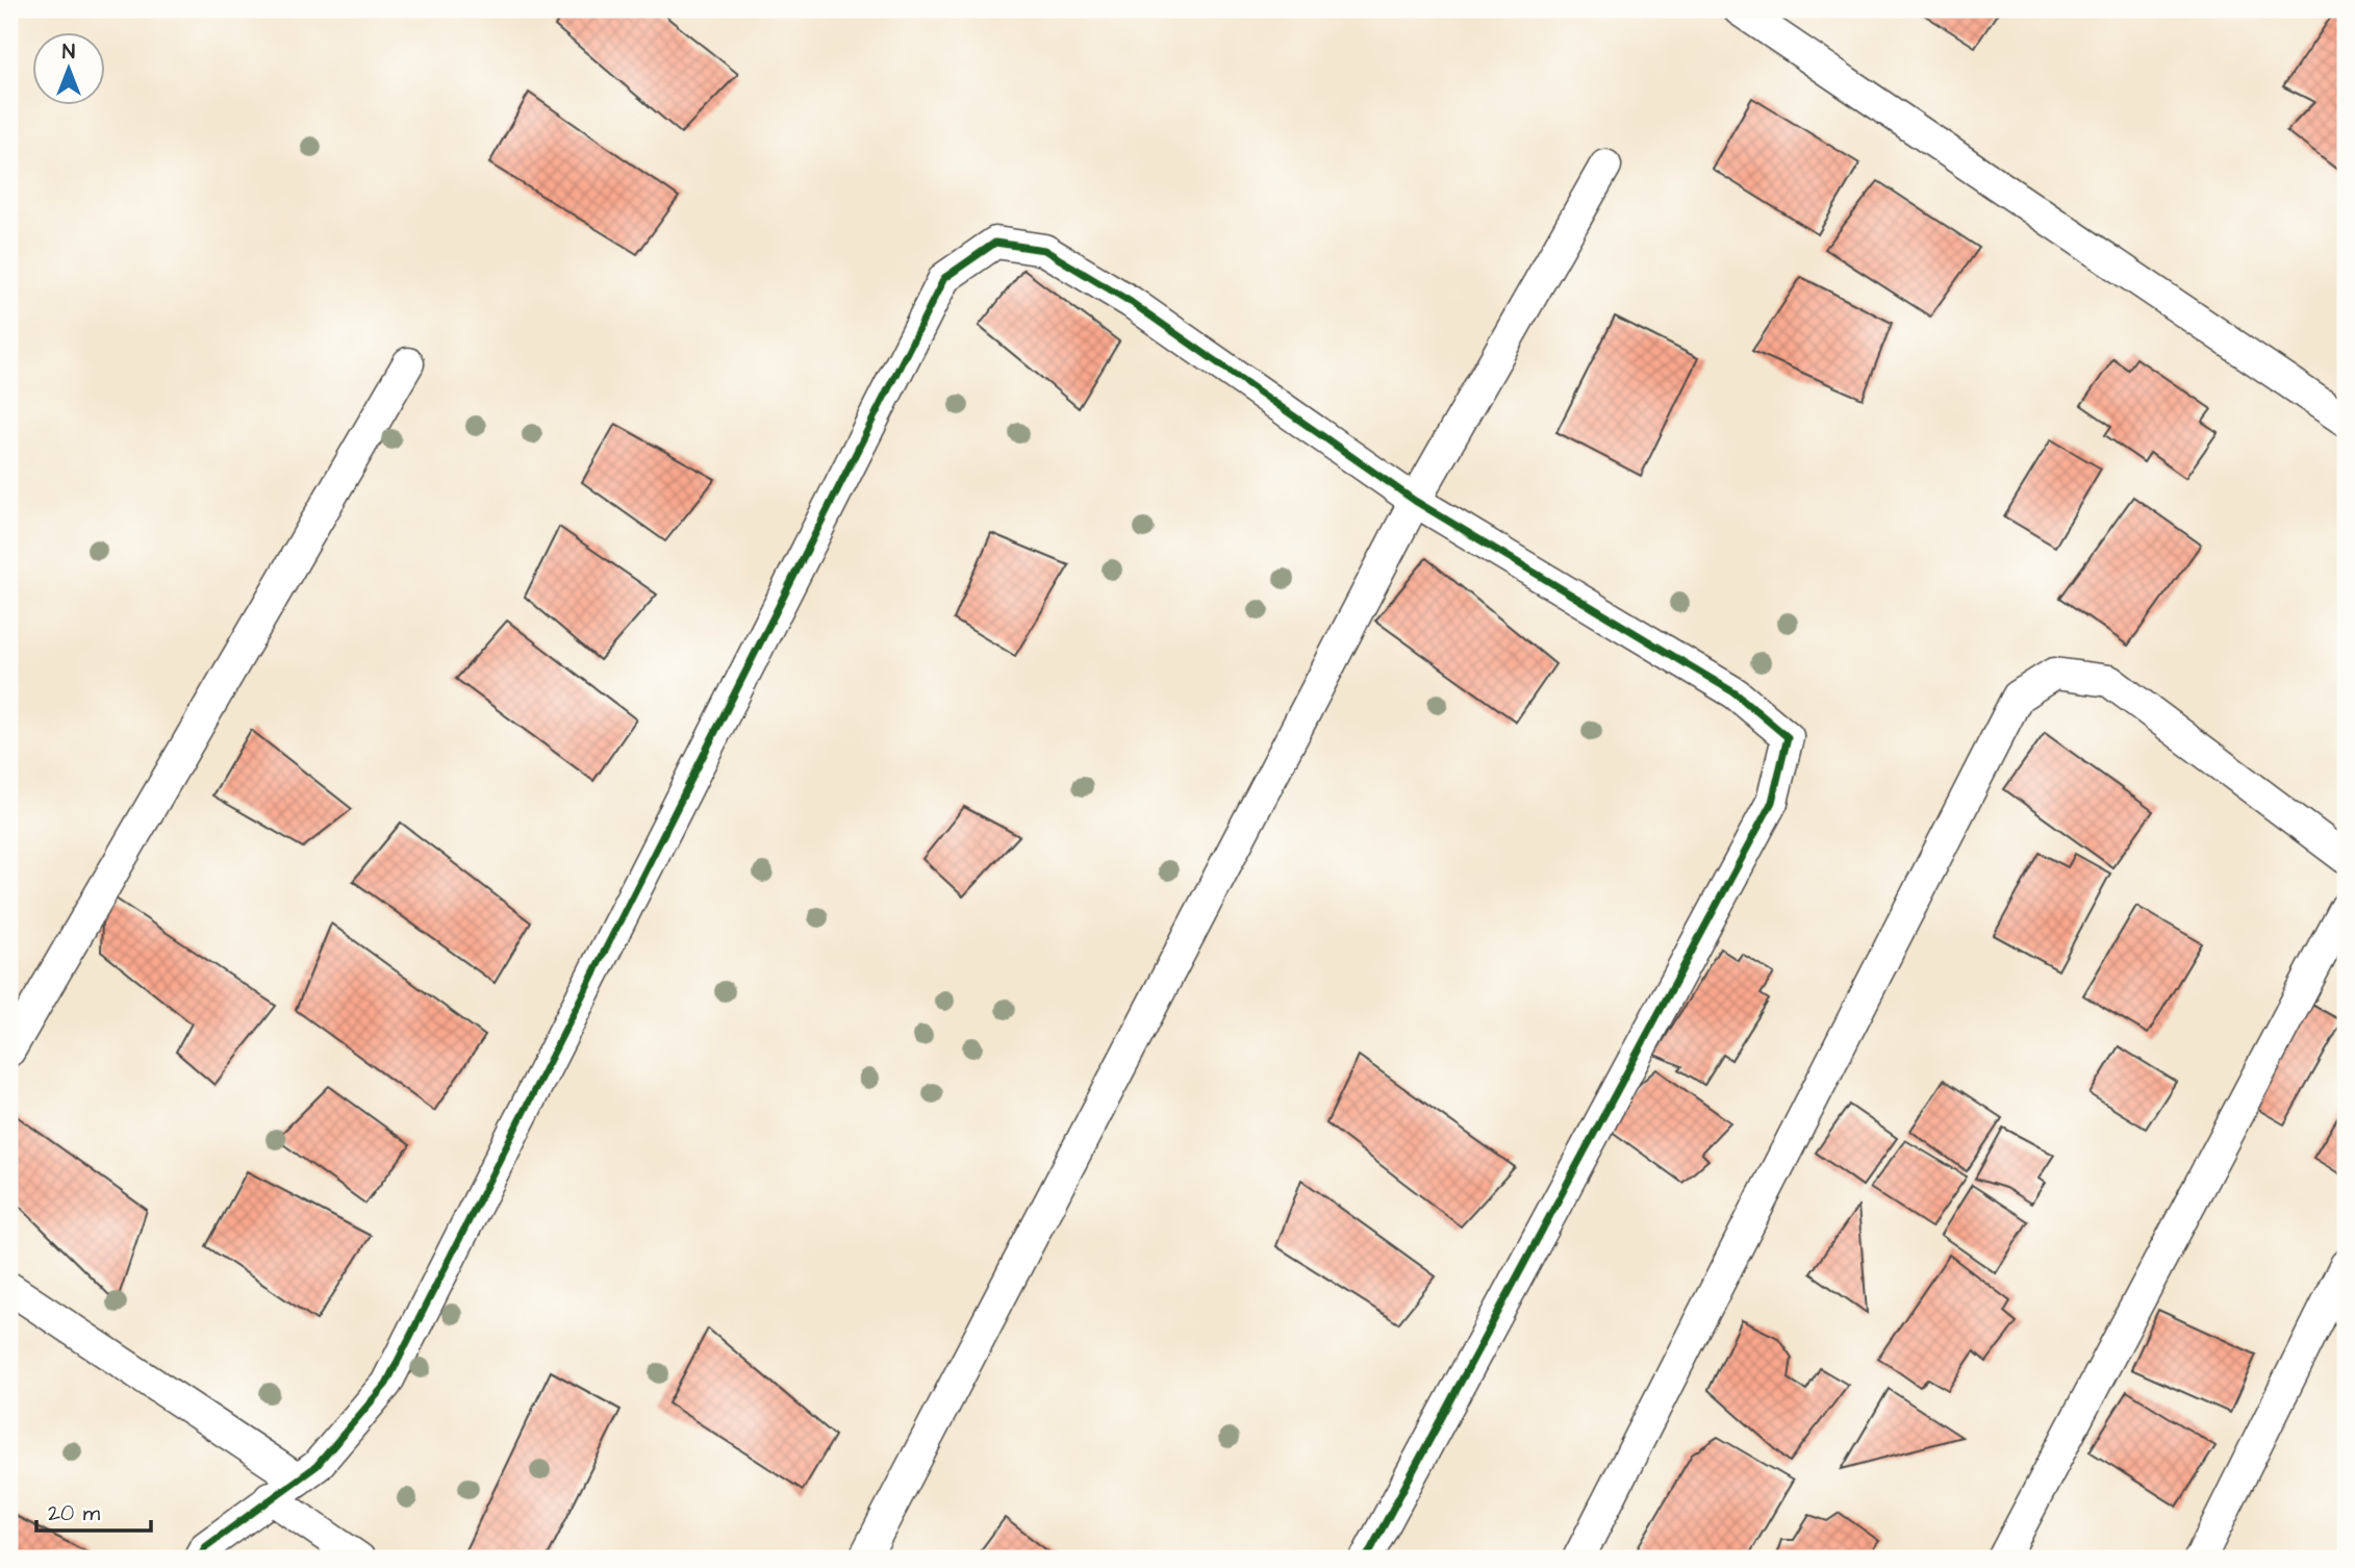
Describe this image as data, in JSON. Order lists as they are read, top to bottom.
{
  "scale_bar": "20 m",
  "north": "top"
}
